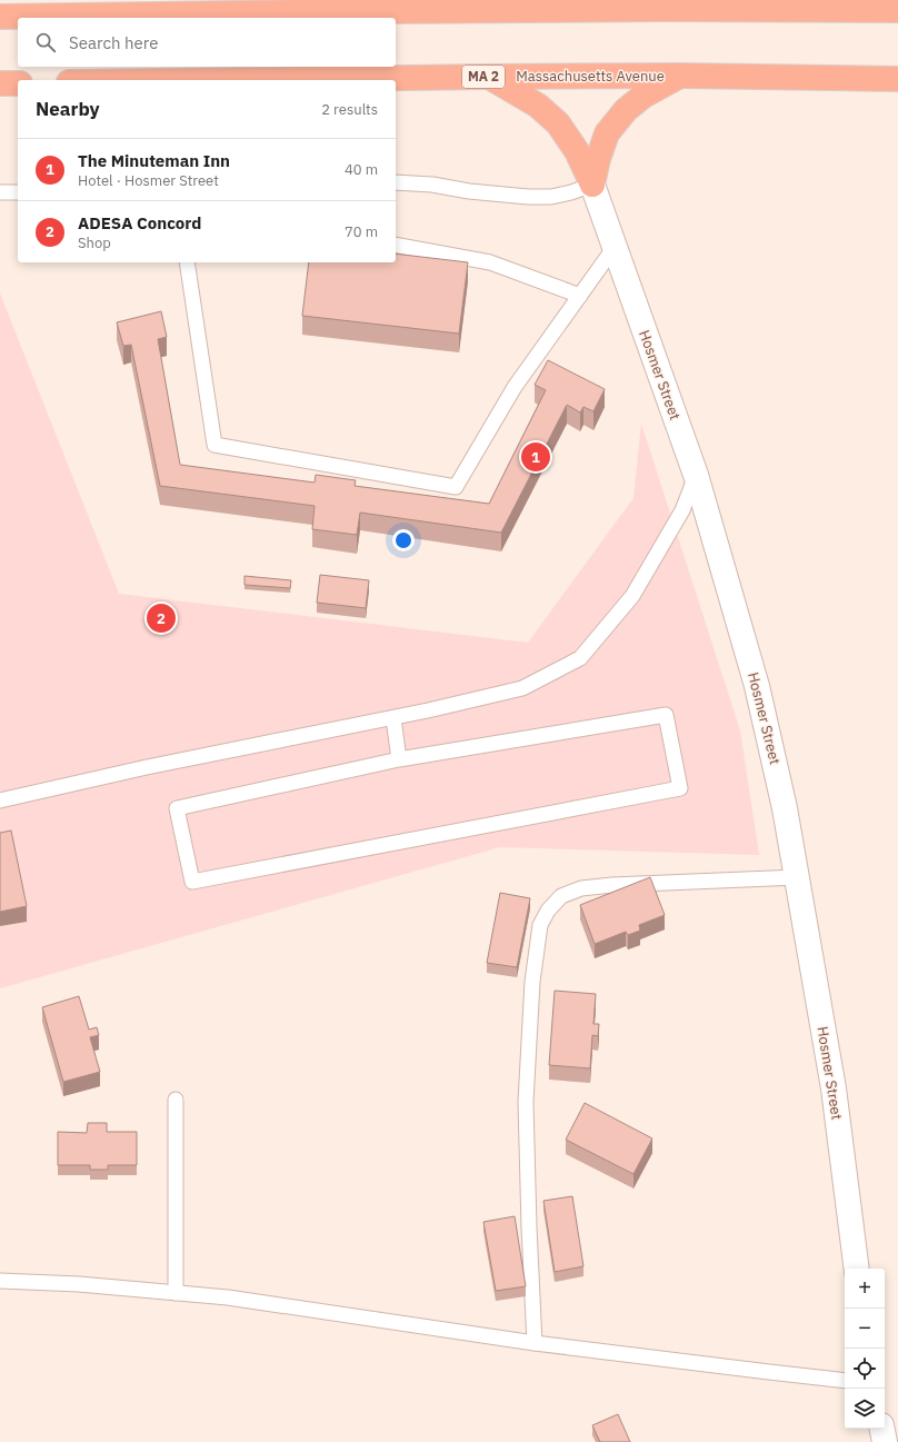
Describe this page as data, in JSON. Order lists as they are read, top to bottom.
{
  "streets": {
    "highway": ["Massachusetts Avenue", "MA 2"],
    "street": ["Hosmer Street"]
  },
  "page": {
    "search": "Search here",
    "heading": ["Nearby", "2 results"],
    "list": [
      {
        "mark": "1",
        "name": "The Minuteman Inn",
        "note": "Hotel · Hosmer Street",
        "value": "40 m"
      },
      {
        "mark": "2",
        "name": "ADESA Concord",
        "note": "Shop",
        "value": "70 m"
      }
    ],
    "pins": ["1", "2"],
    "map_buttons": ["+", "−"]
  }
}
